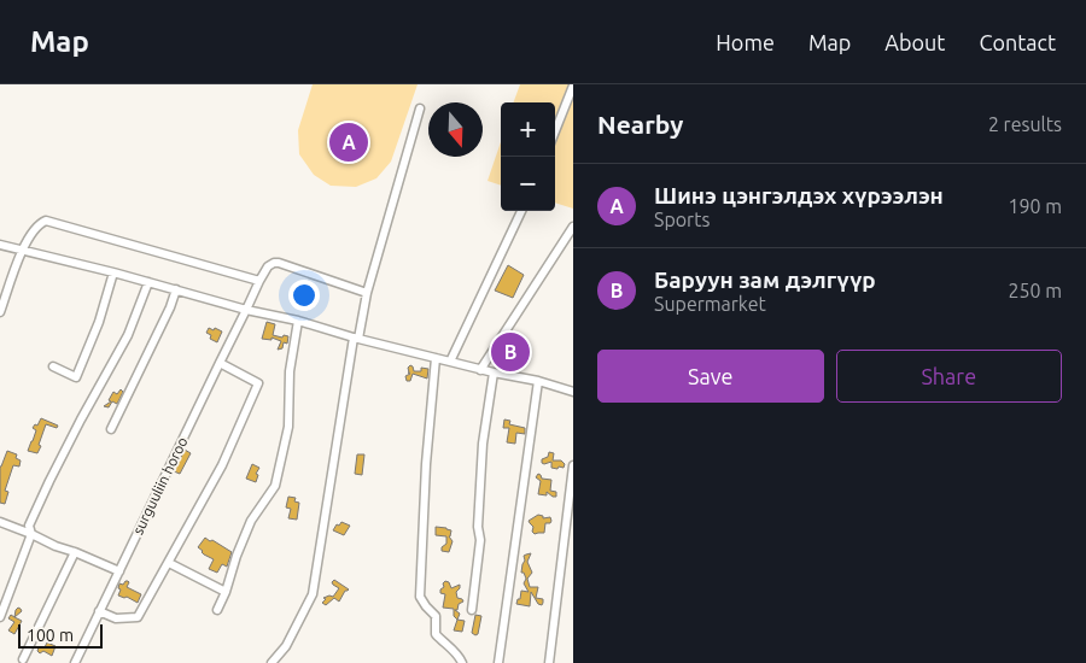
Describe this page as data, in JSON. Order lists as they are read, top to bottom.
{
  "streets": {
    "street": ["surguuliin horoo"]
  },
  "scale_bar": "100 m",
  "north": "bottom",
  "page": {
    "header": "Map",
    "nav": [
      "Home",
      "Map",
      "About",
      "Contact"
    ],
    "heading": ["Nearby", "2 results"],
    "map_buttons": ["+", "−"],
    "pins": ["A", "B"],
    "list": [
      {
        "mark": "A",
        "name": "Шинэ цэнгэлдэх хүрээлэн",
        "note": "Sports",
        "value": "190 m"
      },
      {
        "mark": "B",
        "name": "Баруун зам дэлгүүр",
        "note": "Supermarket",
        "value": "250 m"
      }
    ],
    "buttons": ["Save", "Share"],
    "scale": "100 m"
  }
}
